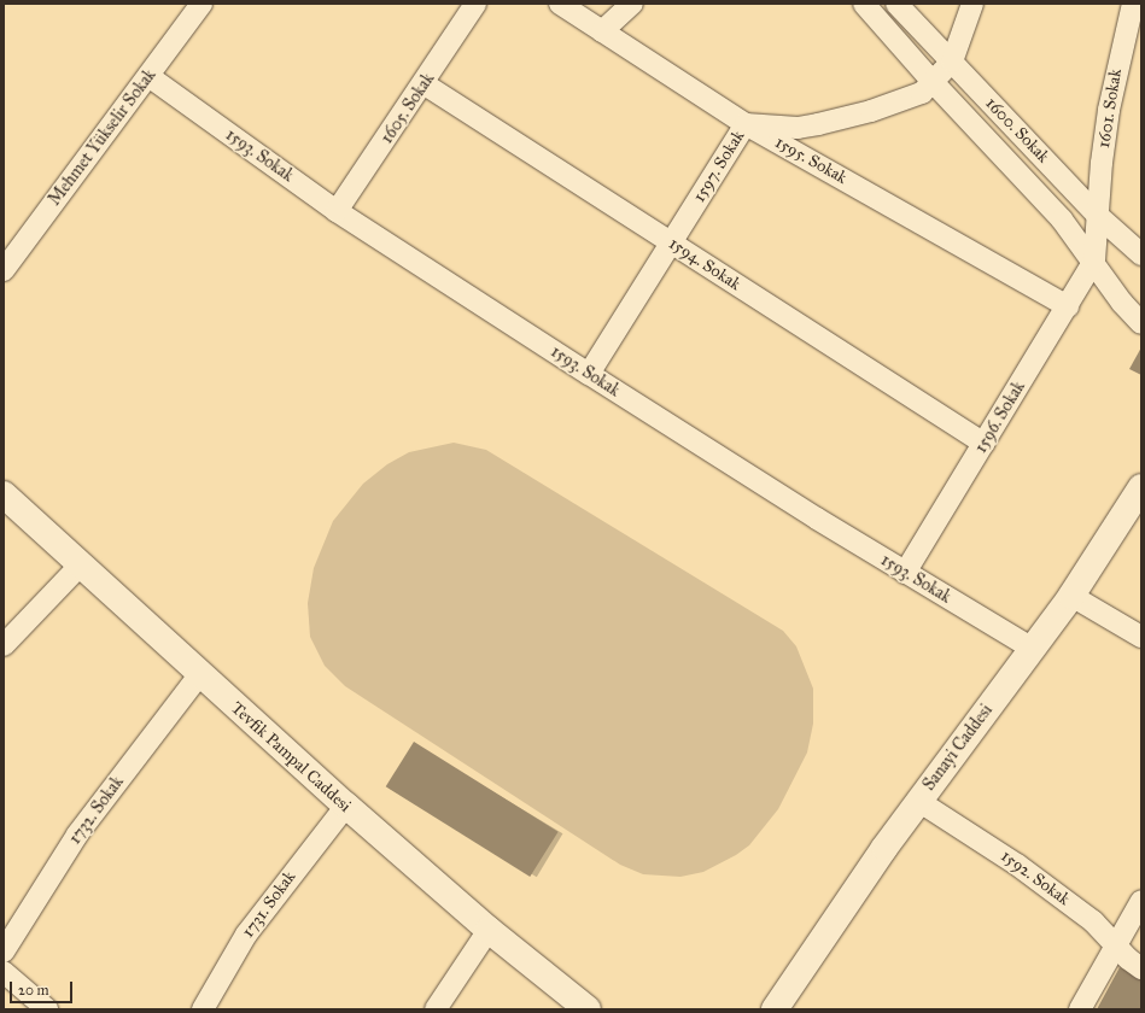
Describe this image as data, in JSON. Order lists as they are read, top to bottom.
{
  "streets": {
    "street": [
      "1605. Sokak",
      "1601. Sokak",
      "1600. Sokak",
      "Mehmet Yükselir Sokak",
      "1593. Sokak",
      "1595. Sokak",
      "1597. Sokak",
      "1594. Sokak",
      "1596. Sokak",
      "Sanayi Caddesi",
      "Tevfik Pampal Caddesi",
      "1732. Sokak",
      "1592. Sokak",
      "1731. Sokak"
    ]
  },
  "crossings": [
    ["1605. Sokak", "1593. Sokak"],
    ["1605. Sokak", "1594. Sokak"],
    ["1601. Sokak", "1600. Sokak"],
    ["1601. Sokak", "1596. Sokak"],
    ["Mehmet Yükselir Sokak", "1593. Sokak"],
    ["1593. Sokak", "1597. Sokak"],
    ["1593. Sokak", "1596. Sokak"],
    ["1593. Sokak", "Sanayi Caddesi"],
    ["1595. Sokak", "1597. Sokak"],
    ["1595. Sokak", "1596. Sokak"],
    ["1597. Sokak", "1594. Sokak"],
    ["1594. Sokak", "1596. Sokak"],
    ["Sanayi Caddesi", "1592. Sokak"],
    ["Tevfik Pampal Caddesi", "1732. Sokak"],
    ["Tevfik Pampal Caddesi", "1731. Sokak"]
  ],
  "scale_bar": "20 m"
}
